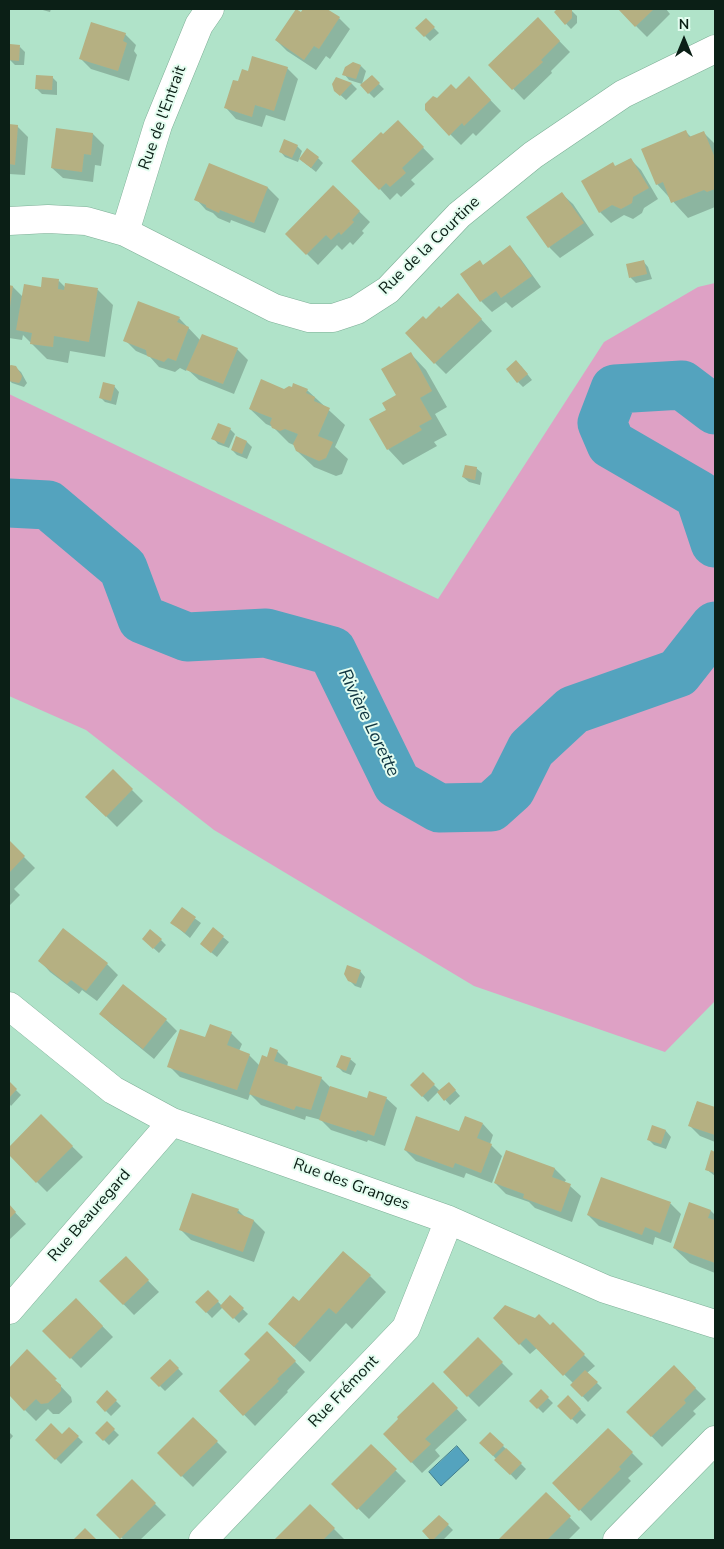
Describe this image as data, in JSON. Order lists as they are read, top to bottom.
{
  "streets": {
    "street": [
      "Rue de l'Entrait",
      "Rue de la Courtine",
      "Rue des Granges",
      "Rue Beauregard",
      "Rue Frémont"
    ]
  },
  "crossings": [
    ["Rue de l'Entrait", "Rue de la Courtine"],
    ["Rue des Granges", "Rue Beauregard"],
    ["Rue des Granges", "Rue Frémont"]
  ],
  "water": ["Rivière Lorette"],
  "north": "top"
}
